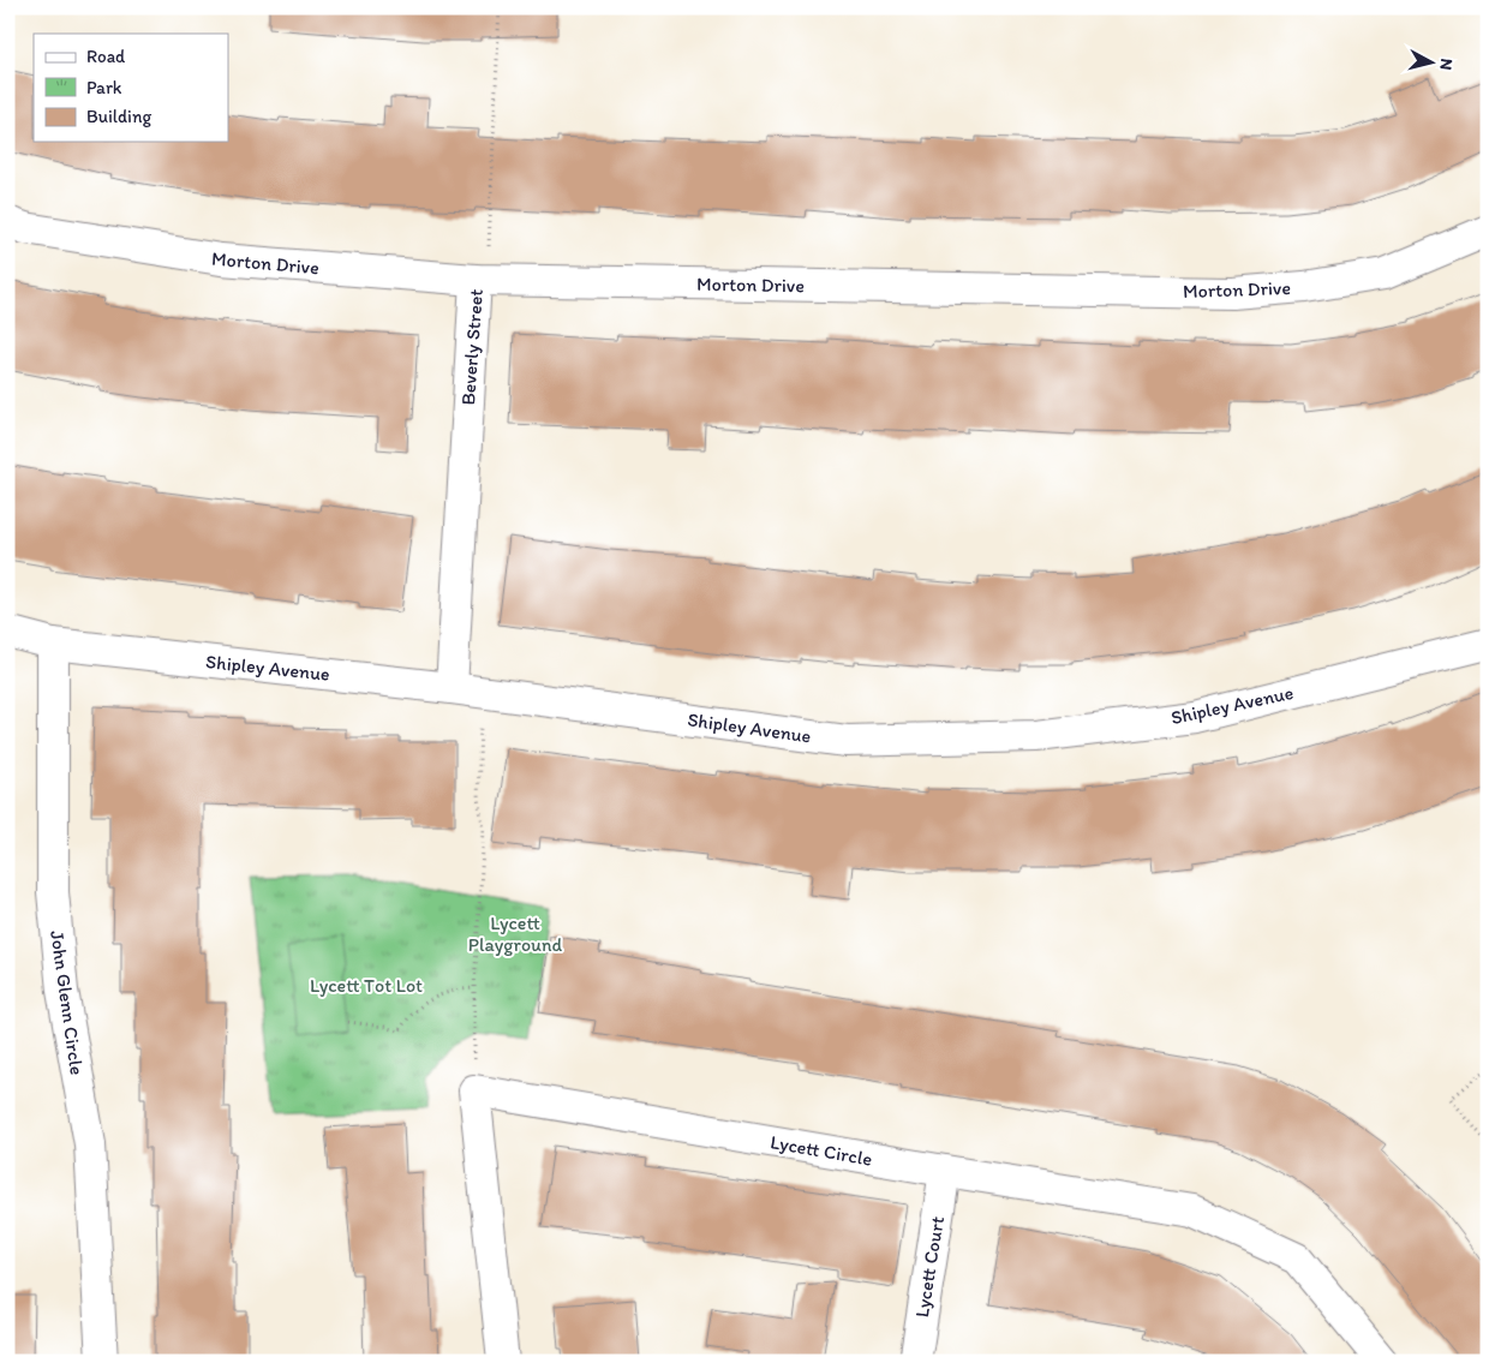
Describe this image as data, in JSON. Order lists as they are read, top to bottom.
{
  "streets": {
    "street": [
      "Morton Drive",
      "Beverly Street",
      "Shipley Avenue",
      "John Glenn Circle",
      "Lycett Circle",
      "Lycett Court"
    ]
  },
  "crossings": [
    ["Morton Drive", "Beverly Street"],
    ["Beverly Street", "Shipley Avenue"],
    ["Shipley Avenue", "John Glenn Circle"],
    ["Lycett Circle", "Lycett Court"]
  ],
  "parks": ["Lycett Playground", "Lycett Tot Lot"],
  "legend": ["Road", "Park", "Building"],
  "north": "right"
}
